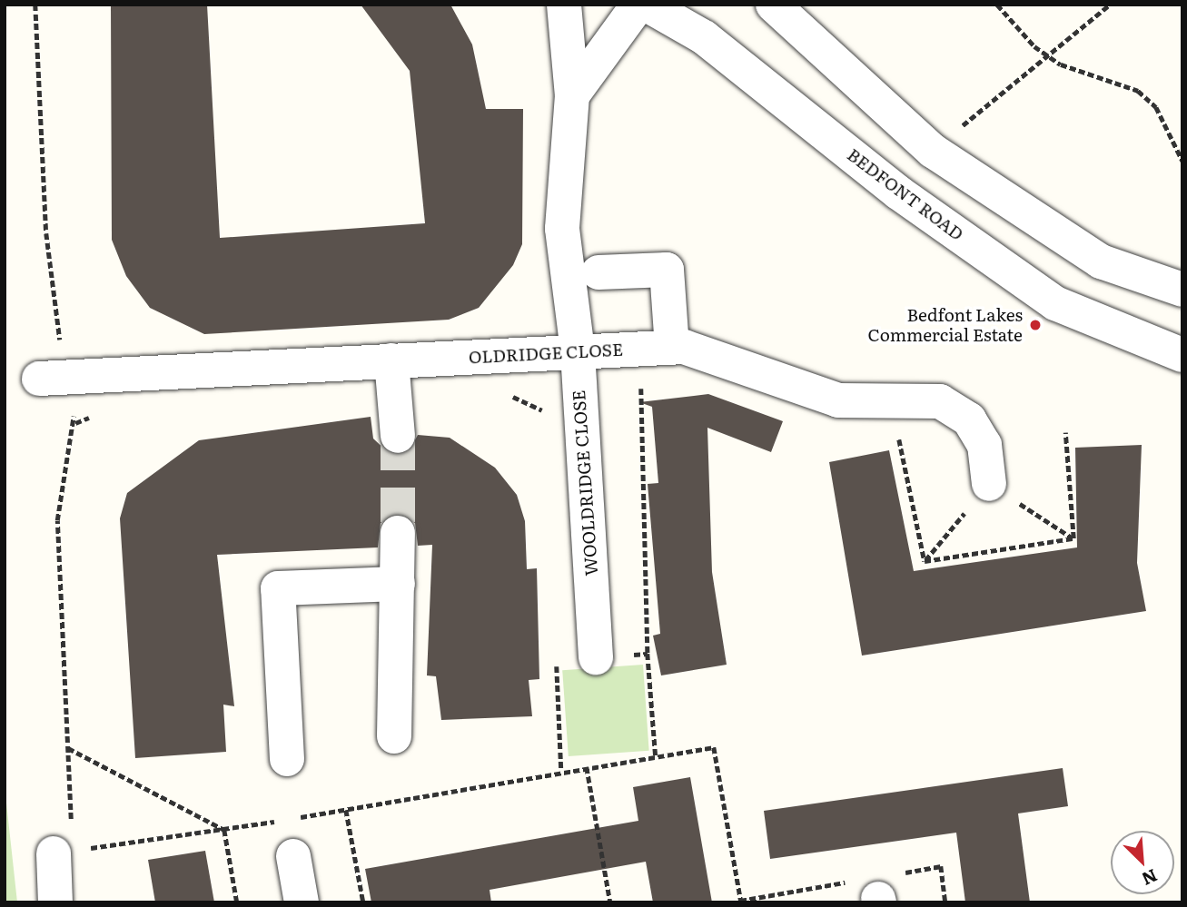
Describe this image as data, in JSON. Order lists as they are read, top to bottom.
{
  "streets": {
    "street": ["BEDFONT ROAD", "OLDRIDGE CLOSE", "WOOLDRIDGE CLOSE"]
  },
  "crossings": [
    ["OLDRIDGE CLOSE", "WOOLDRIDGE CLOSE"]
  ],
  "places": ["Bedfont Lakes Commercial Estate"],
  "north": "bottom right"
}
